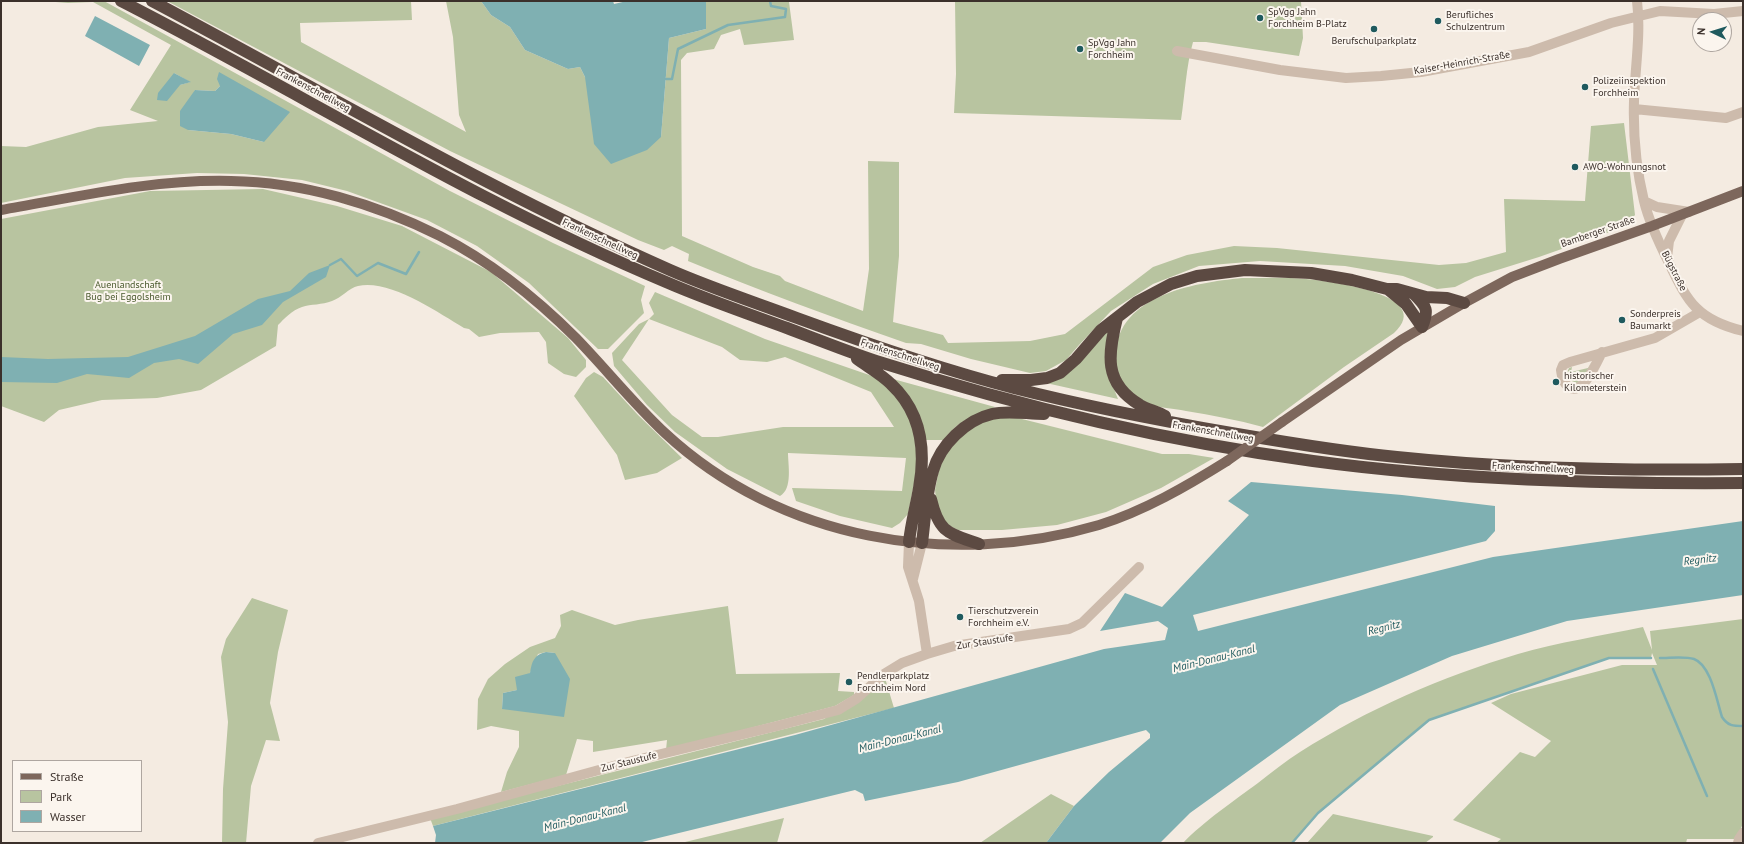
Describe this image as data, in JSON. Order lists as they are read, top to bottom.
{
  "streets": {
    "highway": ["Frankenschnellweg"],
    "main road": ["Bamberger Straße"],
    "street": ["Kaiser-Heinrich-Straße", "Bügstraße", "Zur Staustufe"]
  },
  "crossings": [
    ["Kaiser-Heinrich-Straße", "Bügstraße"],
    ["Bamberger Straße", "Bügstraße"]
  ],
  "water": ["Regnitz", "Main-Donau-Kanal"],
  "parks": ["Auenlandschaft Büg bei Eggolsheim"],
  "places": [
    "SpVgg Jahn Forchheim B-Platz",
    "Berufliches Schulzentrum",
    "Berufschulparkplatz",
    "SpVgg Jahn Forchheim",
    "Polizeiinspektion Forchheim",
    "AWO-Wohnungsnot",
    "Sonderpreis Baumarkt",
    "historischer Kilometerstein",
    "Tierschutzverein Forchheim e.V.",
    "Pendlerparkplatz Forchheim Nord"
  ],
  "legend": ["Straße", "Park", "Wasser"],
  "north": "left"
}
